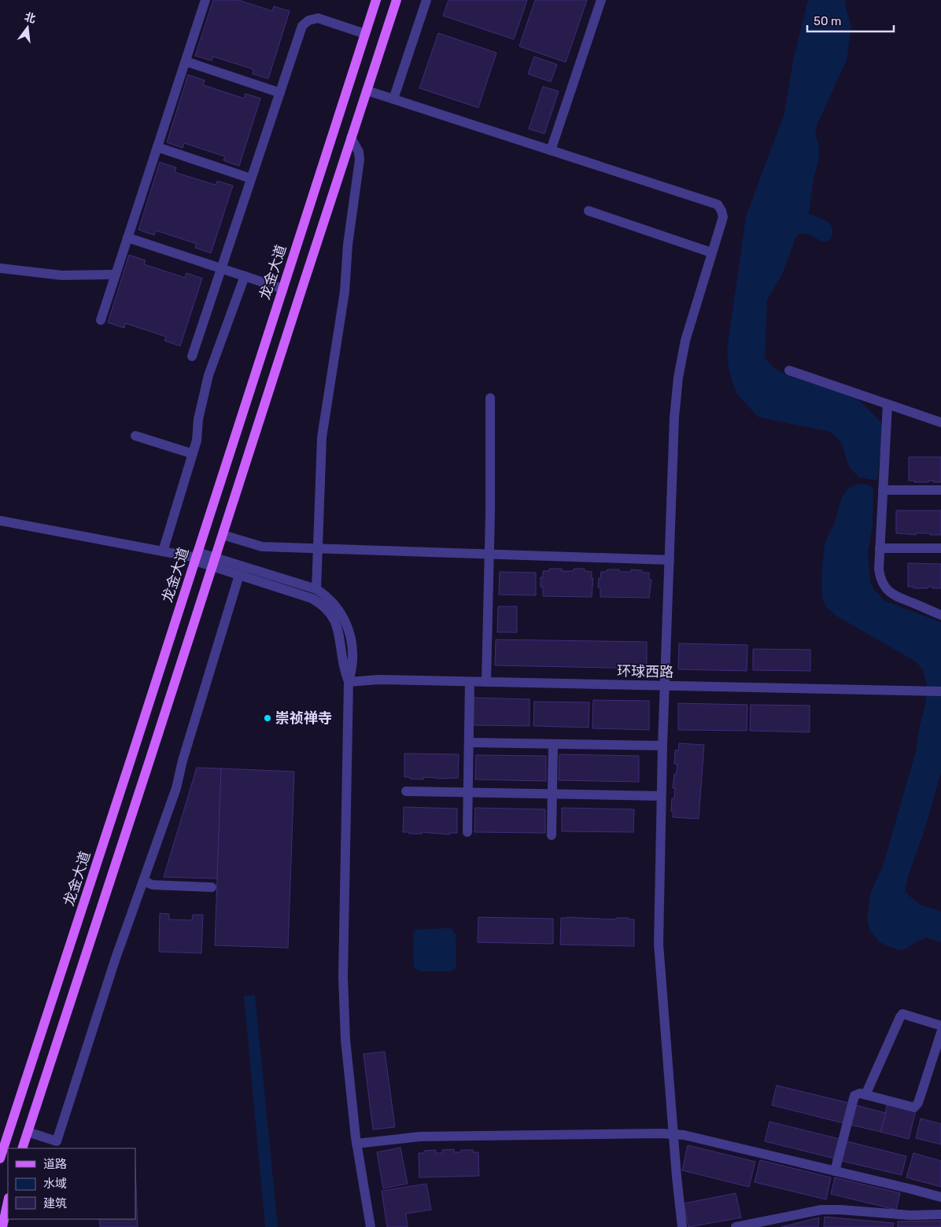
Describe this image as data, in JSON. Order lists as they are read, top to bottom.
{
  "streets": {
    "main road": ["龙金大道"],
    "street": ["环球西路"]
  },
  "places": ["崇祯禅寺"],
  "legend": ["道路", "水域", "建筑"],
  "scale_bar": "50 m",
  "north": "top"
}
